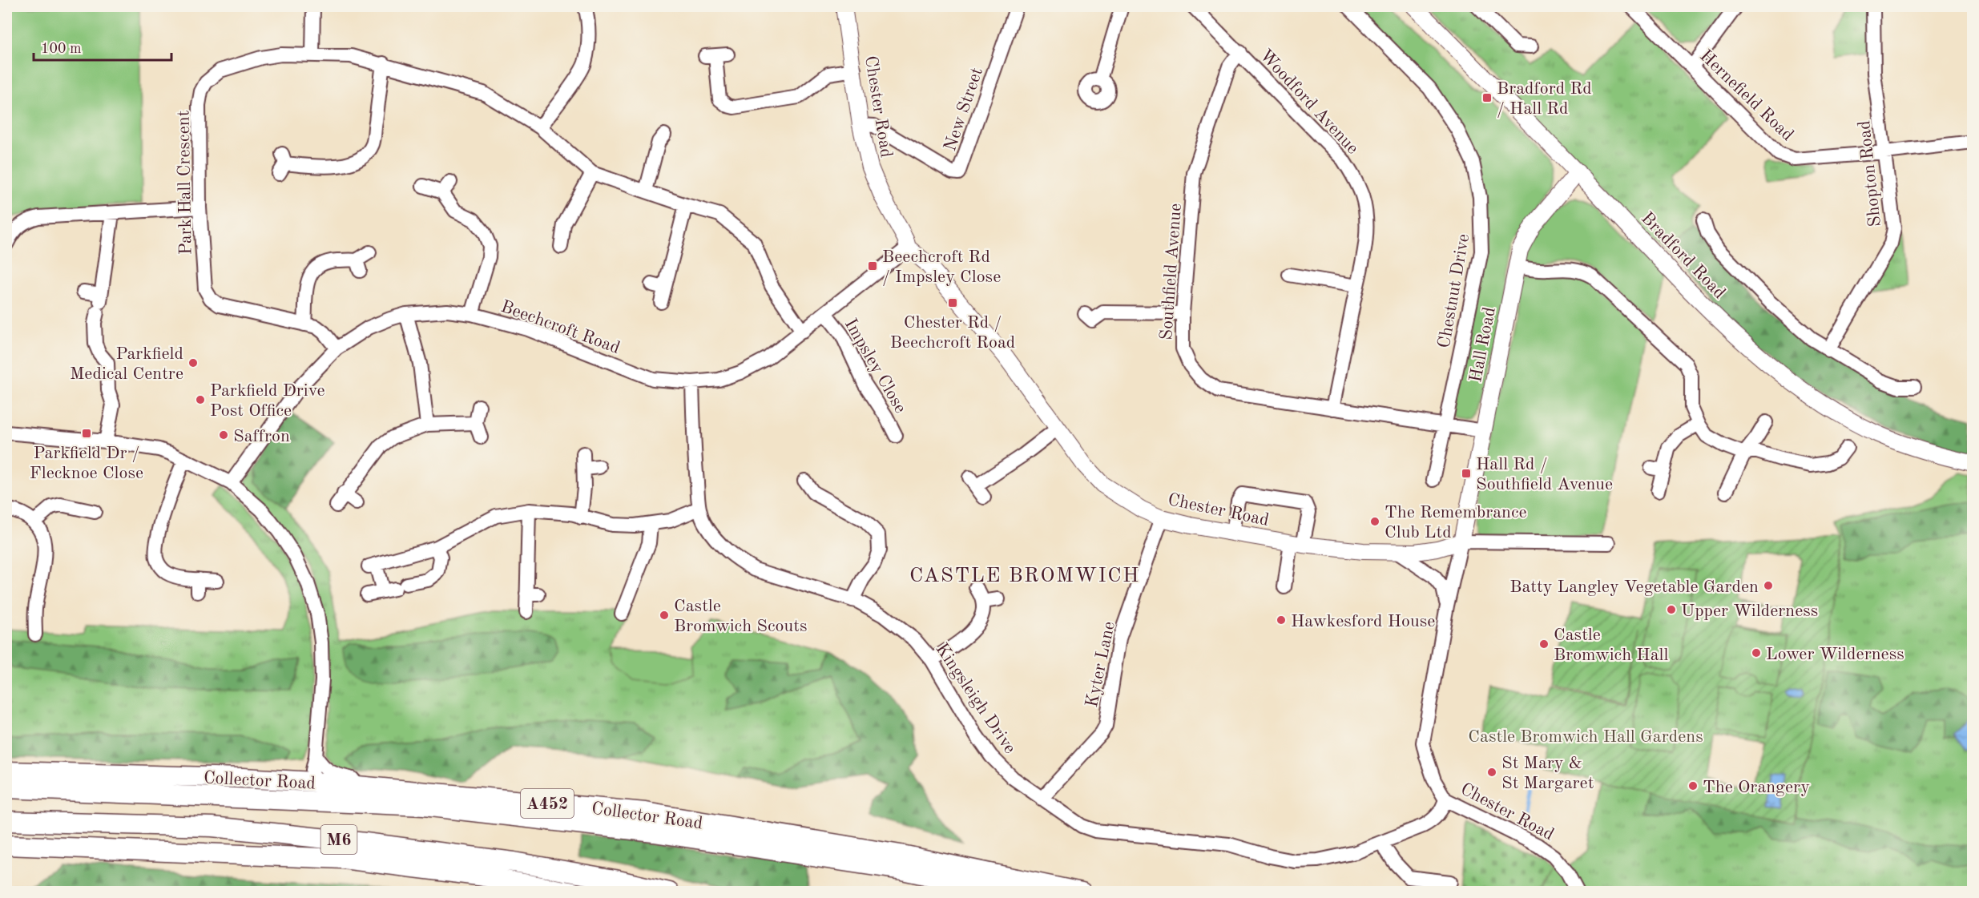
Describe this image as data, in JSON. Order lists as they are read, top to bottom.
{
  "streets": {
    "highway": ["Collector Road", "A452", "M6"],
    "main road": ["Chester Road", "Bradford Road", "Hall Road"],
    "street": [
      "Hernefield Road",
      "Woodford Avenue",
      "New Street",
      "Shopton Road",
      "Park Hall Crescent",
      "Southfield Avenue",
      "Chestnut Drive",
      "Beechcroft Road",
      "Impsley Close",
      "Kyter Lane",
      "Kingsleigh Drive"
    ]
  },
  "crossings": [
    ["Hernefield Road", "Shopton Road"],
    ["Woodford Avenue", "Southfield Avenue"],
    ["Chester Road", "New Street"],
    ["Chester Road", "Beechcroft Road"],
    ["Chester Road", "Hall Road"],
    ["Chester Road", "Kyter Lane"],
    ["Chester Road", "Kingsleigh Drive"],
    ["Park Hall Crescent", "Beechcroft Road"],
    ["Bradford Road", "Hall Road"],
    ["Southfield Avenue", "Chestnut Drive"],
    ["Southfield Avenue", "Hall Road"],
    ["Beechcroft Road", "Impsley Close"],
    ["Beechcroft Road", "Kingsleigh Drive"],
    ["Kyter Lane", "Kingsleigh Drive"]
  ],
  "districts": ["CASTLE BROMWICH"],
  "parks": ["Castle Bromwich Hall Gardens"],
  "places": {
    "transit": [
      "Bradford Rd / Hall Rd",
      "Beechcroft Rd / Impsley Close",
      "Chester Rd / Beechcroft Road",
      "Parkfield Dr / Flecknoe Close",
      "Hall Rd / Southfield Avenue"
    ],
    "other": [
      "Parkfield Medical Centre",
      "Parkfield Drive Post Office",
      "Saffron",
      "The Remembrance Club Ltd",
      "Batty Langley Vegetable Garden",
      "Upper Wilderness",
      "Castle Bromwich Scouts",
      "Hawkesford House",
      "Castle Bromwich Hall",
      "Lower Wilderness",
      "St Mary & St Margaret",
      "The Orangery"
    ]
  },
  "scale_bar": "100 m"
}
